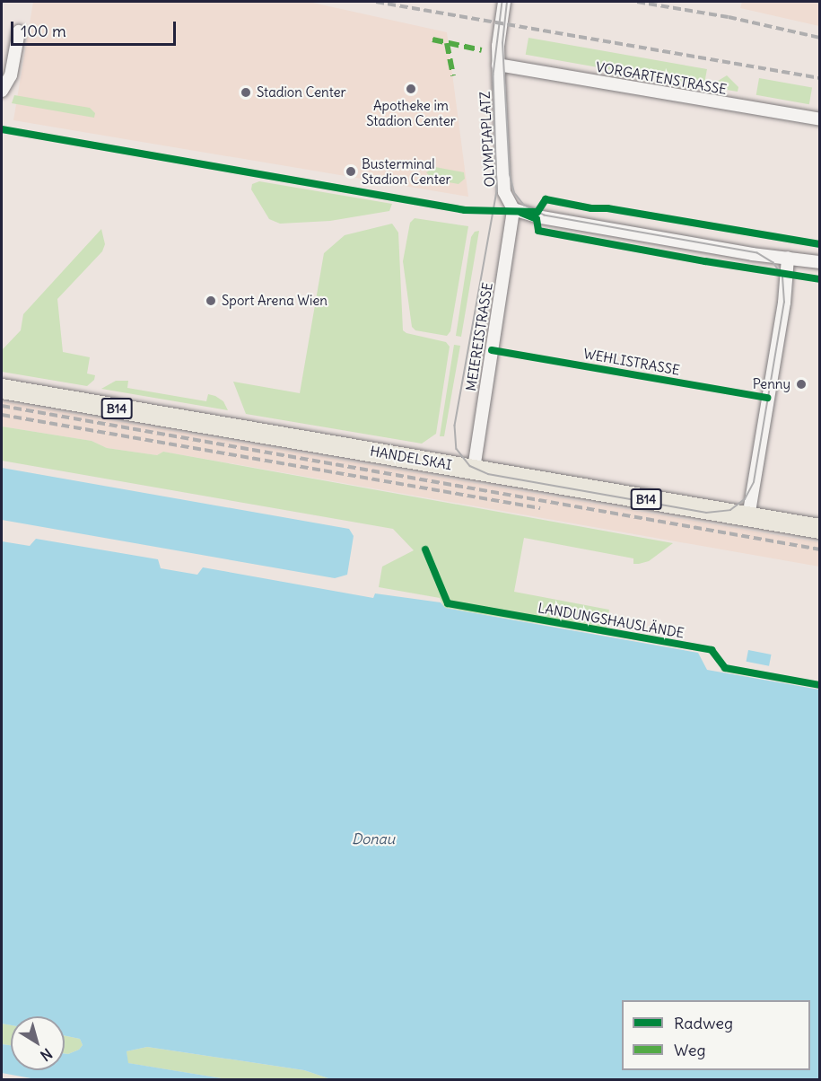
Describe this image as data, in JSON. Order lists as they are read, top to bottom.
{
  "streets": {
    "main road": ["B14", "HANDELSKAI"],
    "street": ["VORGARTENSTRASSE", "OLYMPIAPLATZ", "MEIEREISTRASSE"],
    "cycle path": ["WEHLISTRASSE", "LANDUNGSHAUSLÄNDE"]
  },
  "crossings": [
    ["VORGARTENSTRASSE", "OLYMPIAPLATZ"],
    ["OLYMPIAPLATZ", "MEIEREISTRASSE"],
    ["MEIEREISTRASSE", "HANDELSKAI"]
  ],
  "water": ["Donau"],
  "places": [
    "Apotheke im Stadion Center",
    "Stadion Center",
    "Busterminal Stadion Center",
    "Sport Arena Wien",
    "Penny"
  ],
  "legend": ["Radweg", "Weg"],
  "scale_bar": "100 m",
  "north": "bottom right"
}
